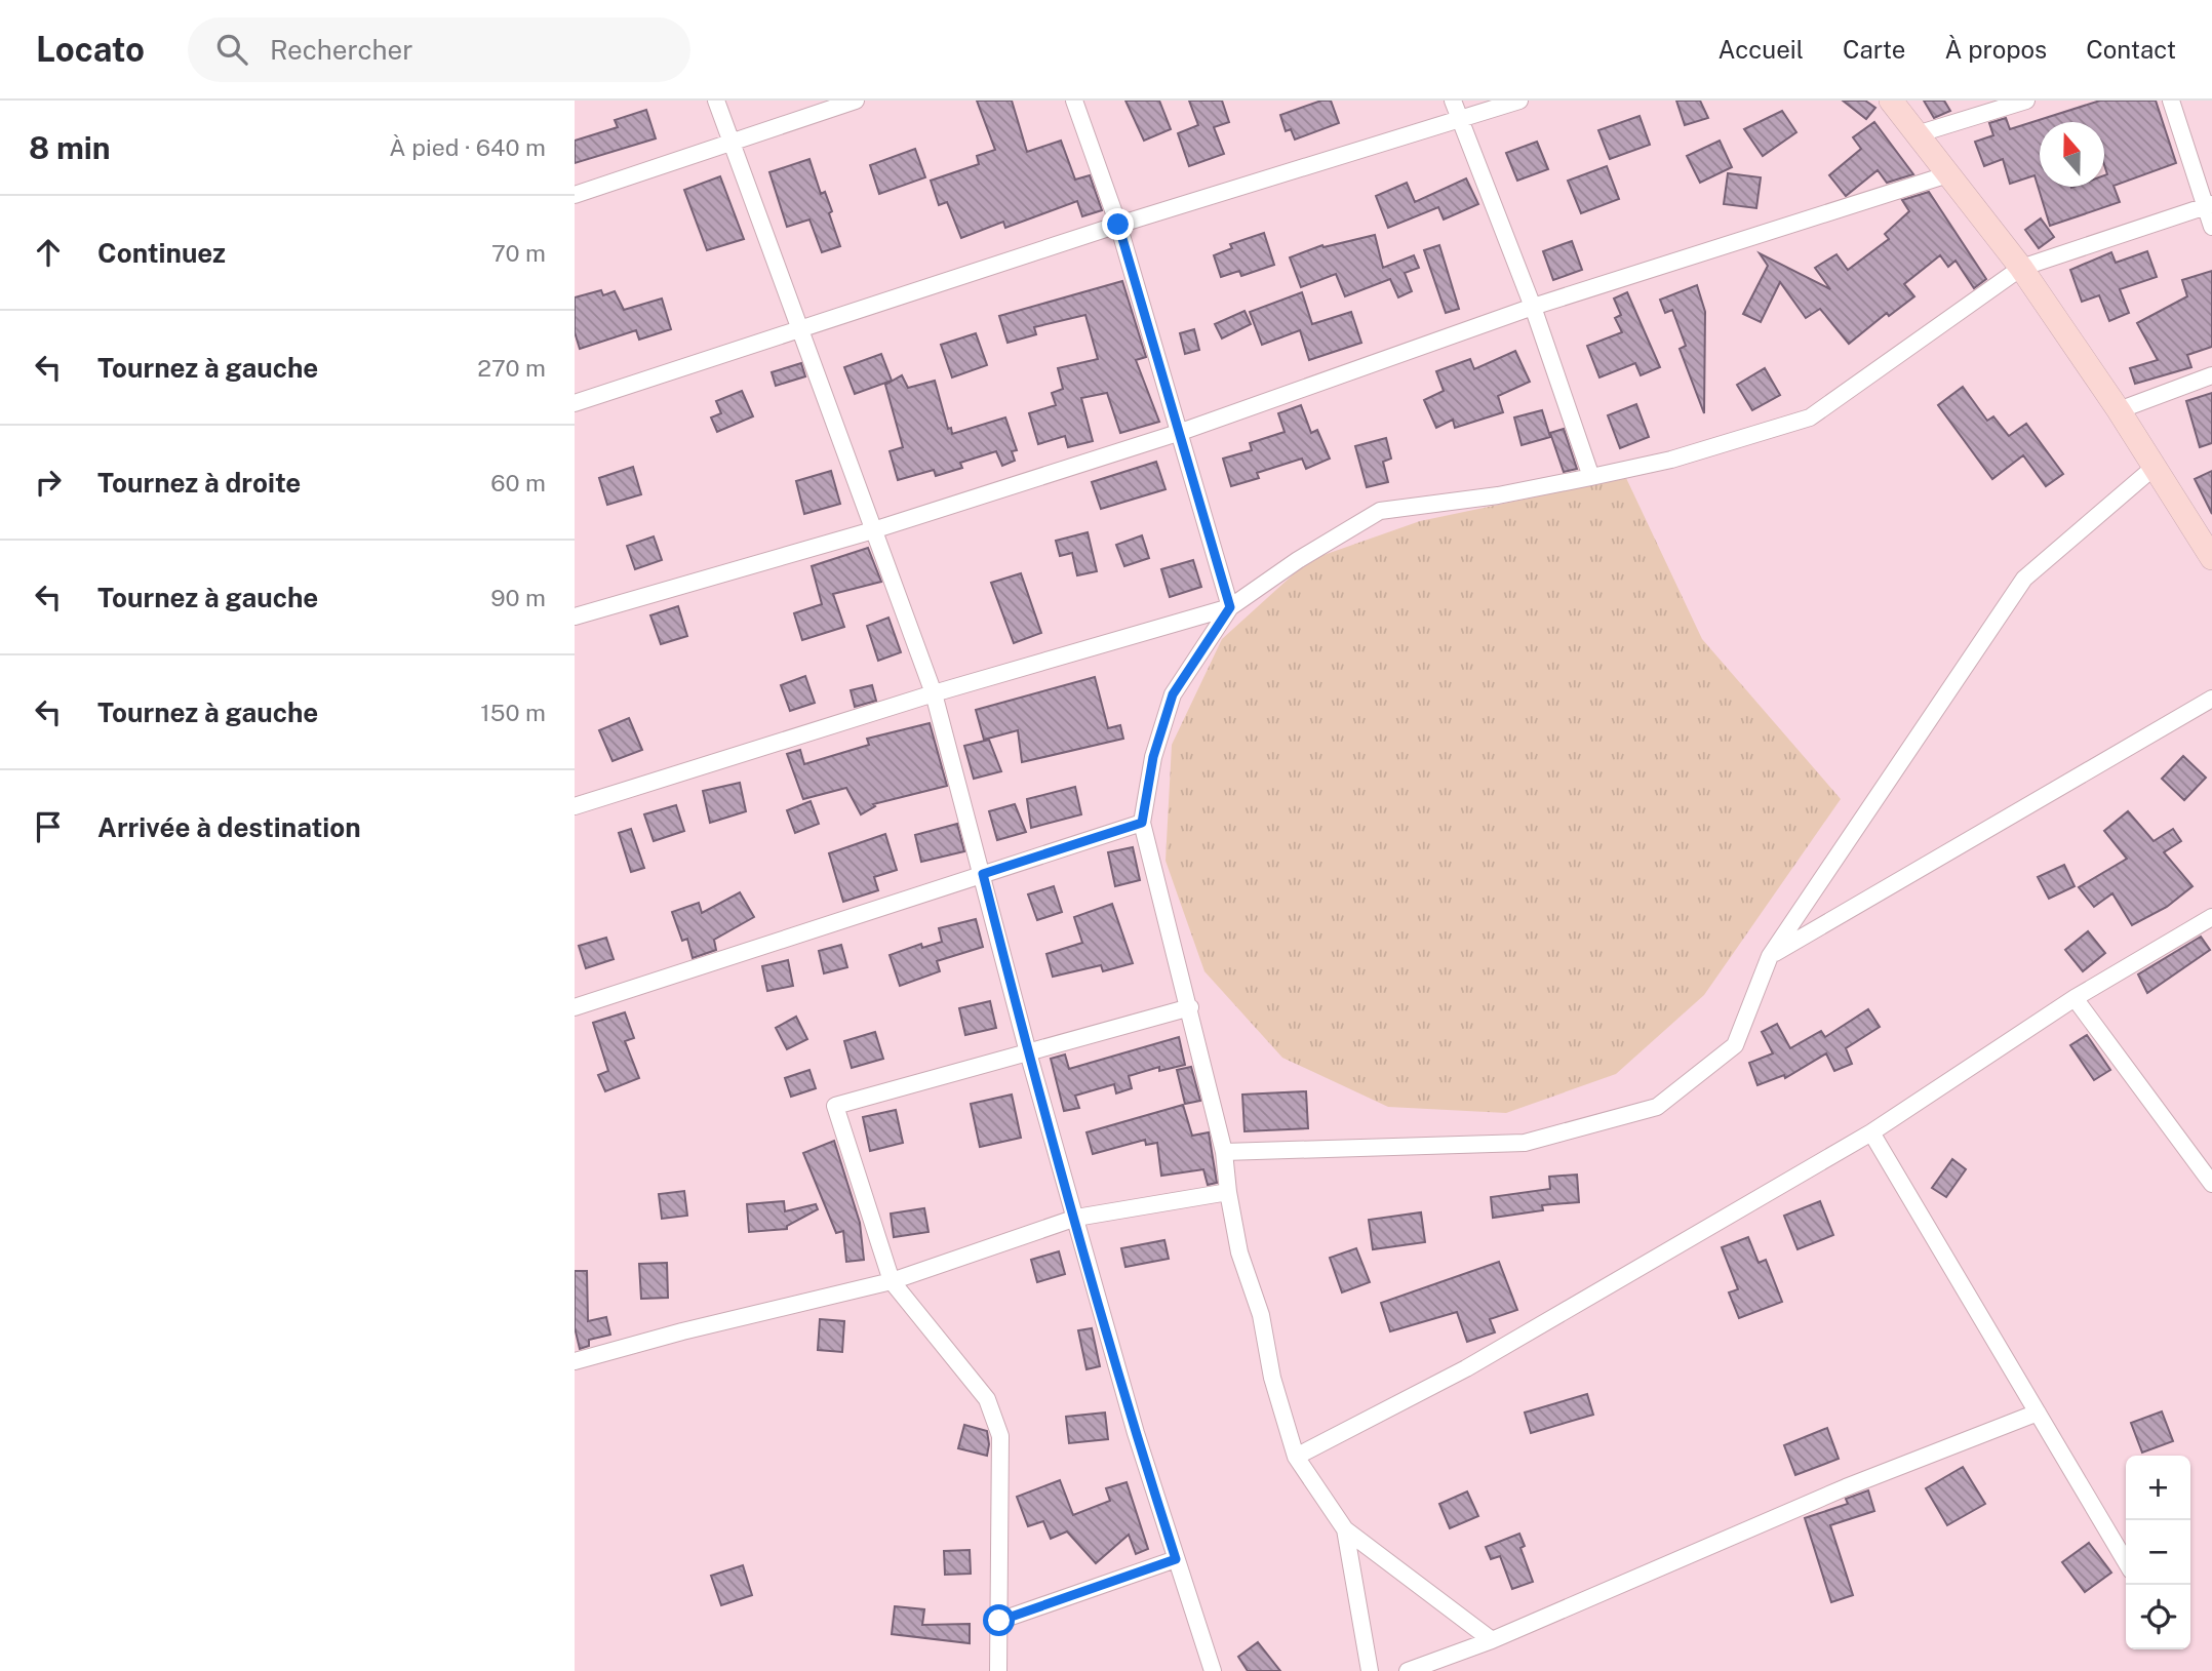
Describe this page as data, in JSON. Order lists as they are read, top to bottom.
{
  "north": "top",
  "page": {
    "header": "Locato",
    "search": "Rechercher",
    "nav": [
      "Accueil",
      "Carte",
      "À propos",
      "Contact"
    ],
    "heading": ["8 min", "À pied · 640 m"],
    "list": [
      ["Continuez", "70 m"],
      ["Tournez à gauche", "270 m"],
      ["Tournez à droite", "60 m"],
      ["Tournez à gauche", "90 m"],
      ["Tournez à gauche", "150 m"],
      "Arrivée à destination"
    ],
    "map_buttons": ["+", "−"]
  }
}
